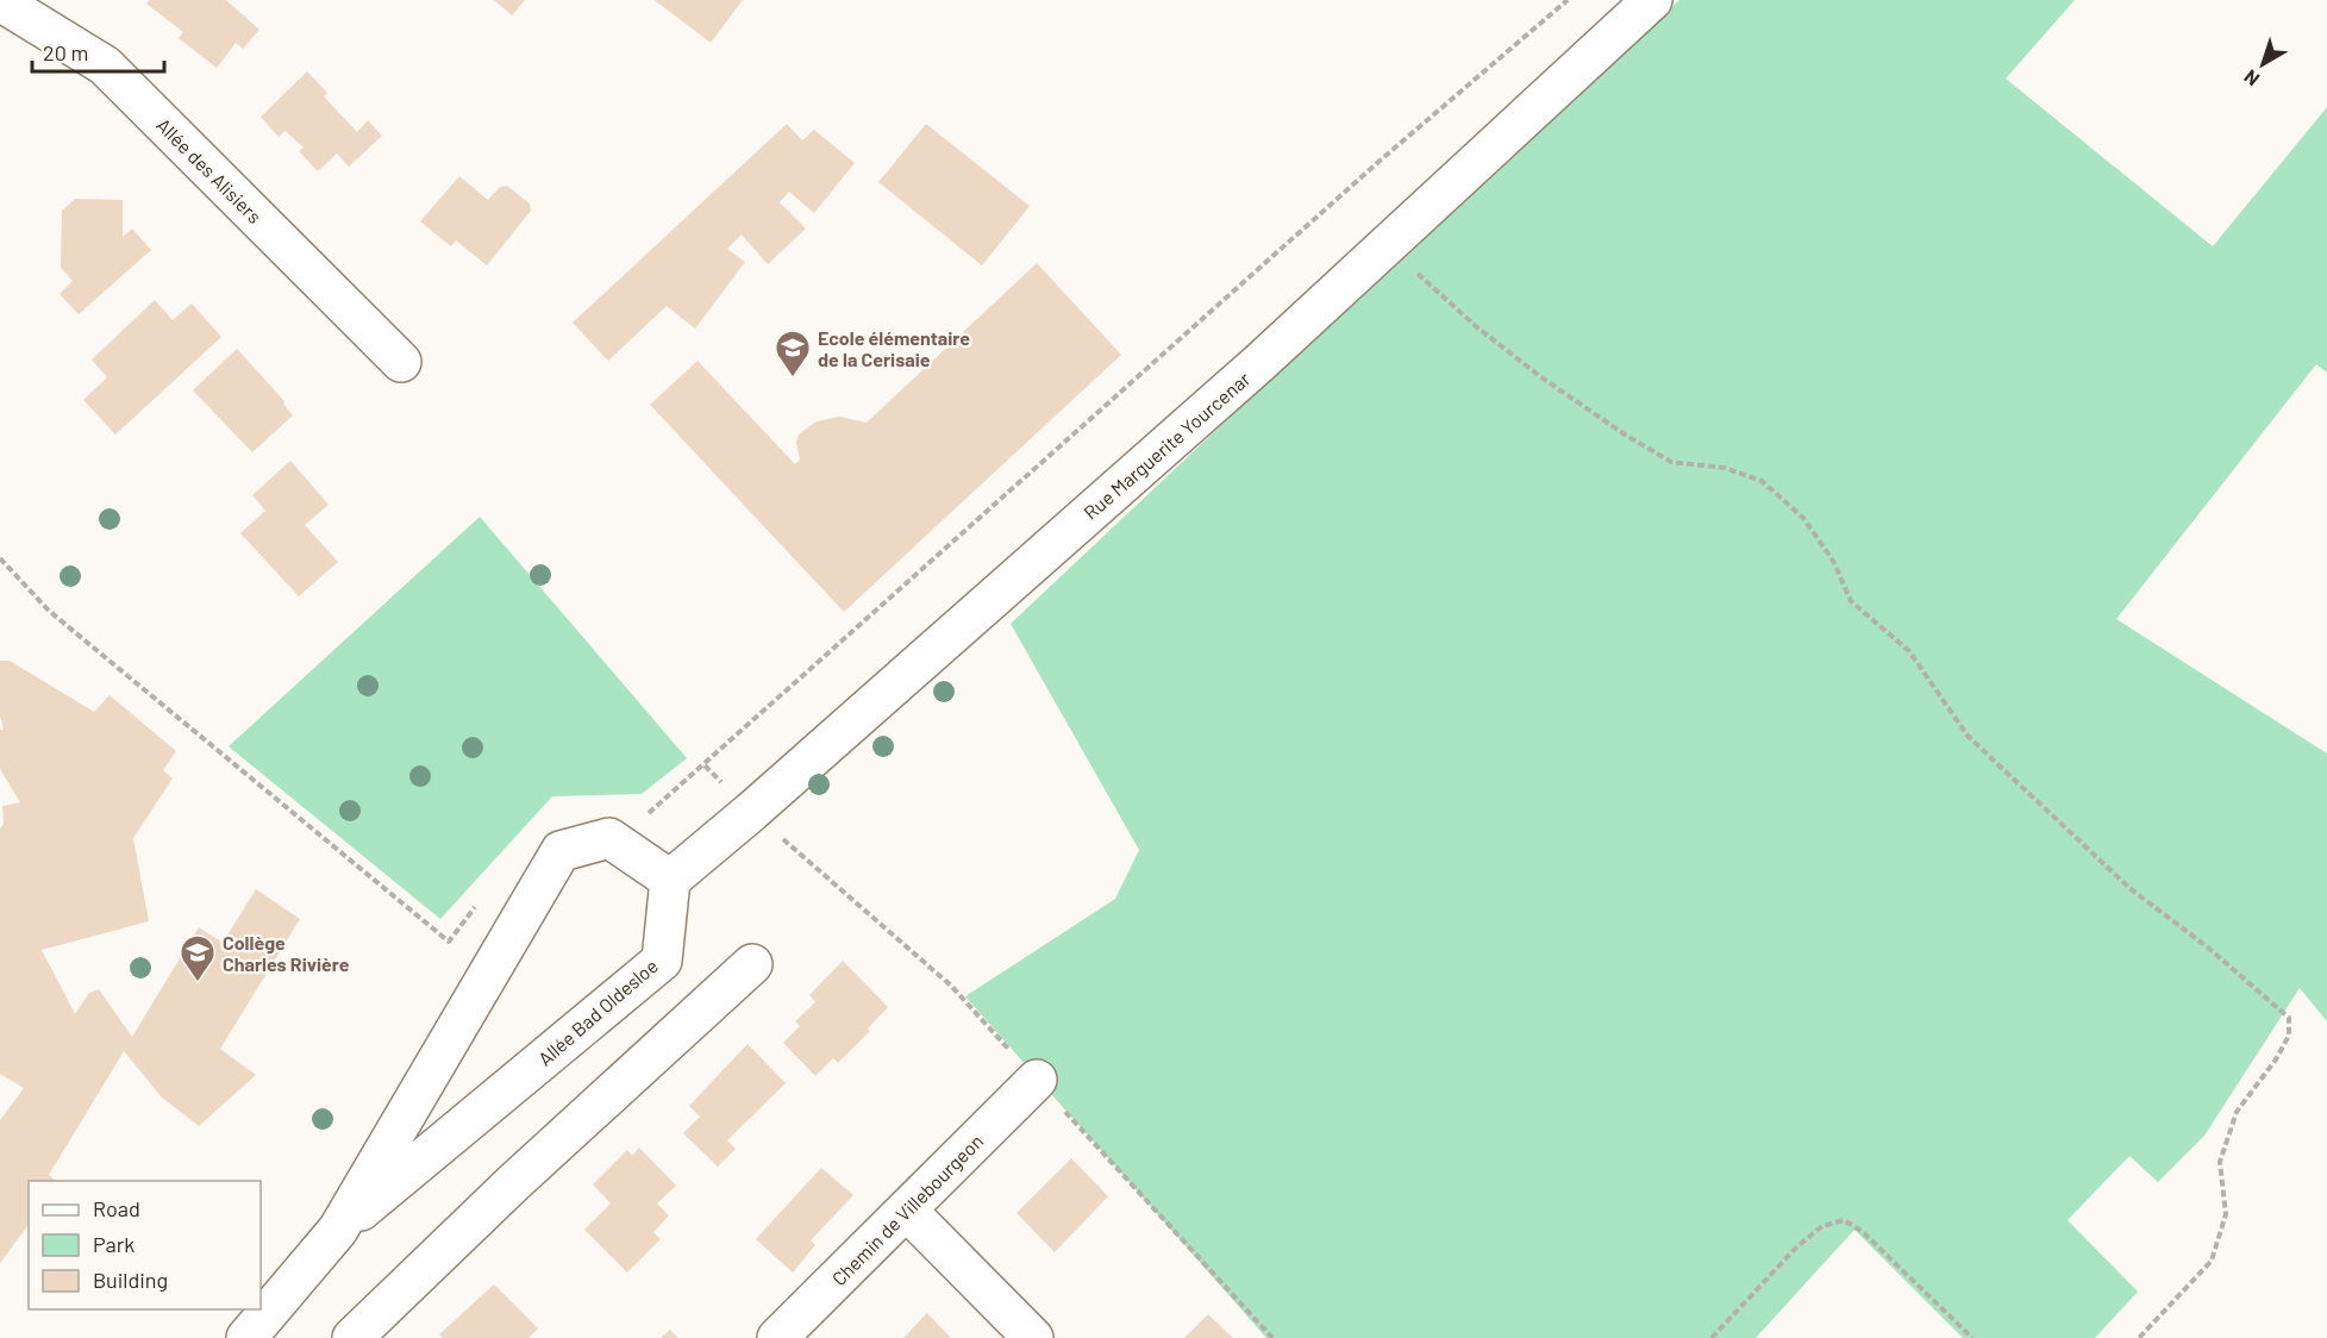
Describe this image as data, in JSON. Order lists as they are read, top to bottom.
{
  "streets": {
    "street": [
      "Allée des Alisiers",
      "Rue Marguerite Yourcenar",
      "Allée Bad Oldesloe",
      "Chemin de Villebourgeon"
    ]
  },
  "crossings": [
    ["Rue Marguerite Yourcenar", "Allée Bad Oldesloe"]
  ],
  "places": {
    "school or university": ["Ecole élémentaire de la Cerisaie", "Collège Charles Rivière"]
  },
  "legend": ["Road", "Park", "Building"],
  "scale_bar": "20 m",
  "north": "bottom left"
}
